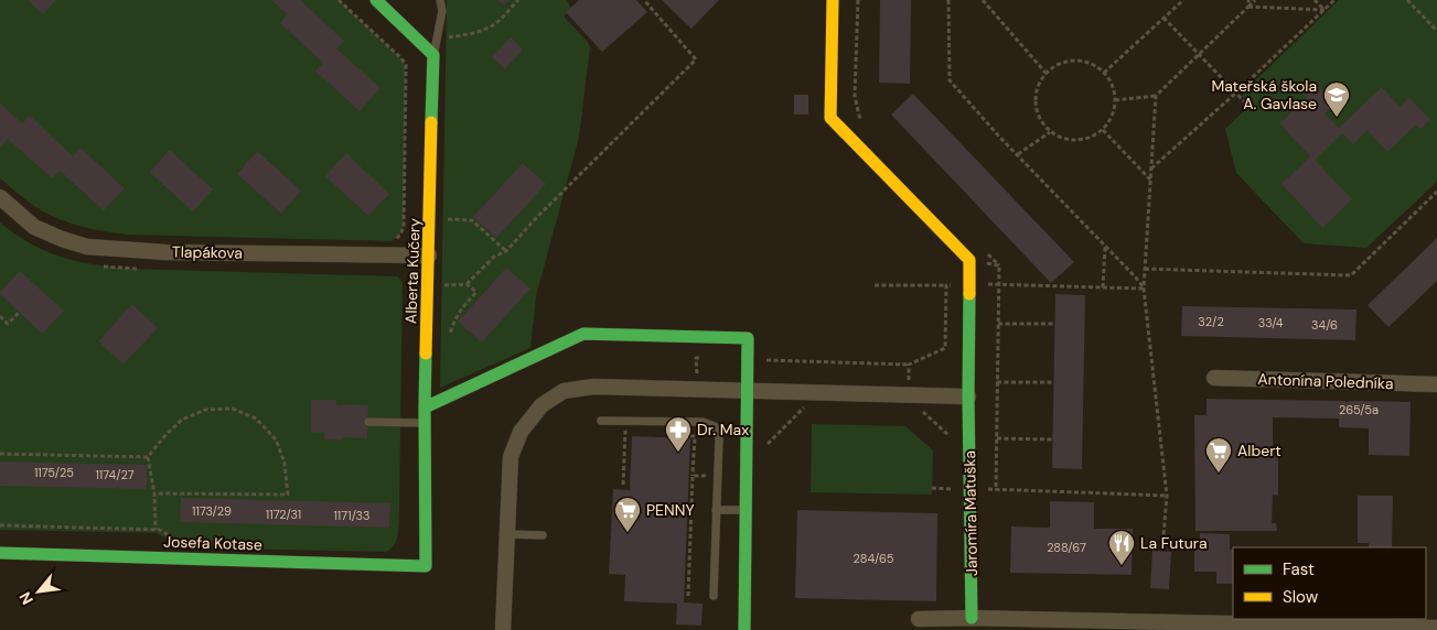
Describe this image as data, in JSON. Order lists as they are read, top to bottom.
{
  "streets": {
    "street": [
      "Tlapákova",
      "Alberta Kučery",
      "Antonína Poledníka",
      "Jaromíra Matuška",
      "Josefa Kotase"
    ]
  },
  "crossings": [
    ["Tlapákova", "Alberta Kučery"],
    ["Alberta Kučery", "Josefa Kotase"]
  ],
  "places": {
    "school or university": ["Mateřská škola A. Gavlase"],
    "pharmacy": ["Dr. Max"],
    "supermarket": ["Albert", "PENNY"],
    "restaurant": ["La Futura"]
  },
  "house_numbers": [
    "32/2",
    "33/4",
    "34/6",
    "265/5a",
    "1175/25",
    "1174/27",
    "1173/29",
    "1172/31",
    "1171/33",
    "288/67",
    "284/65"
  ],
  "legend": ["Fast", "Slow"],
  "north": "bottom left"
}
